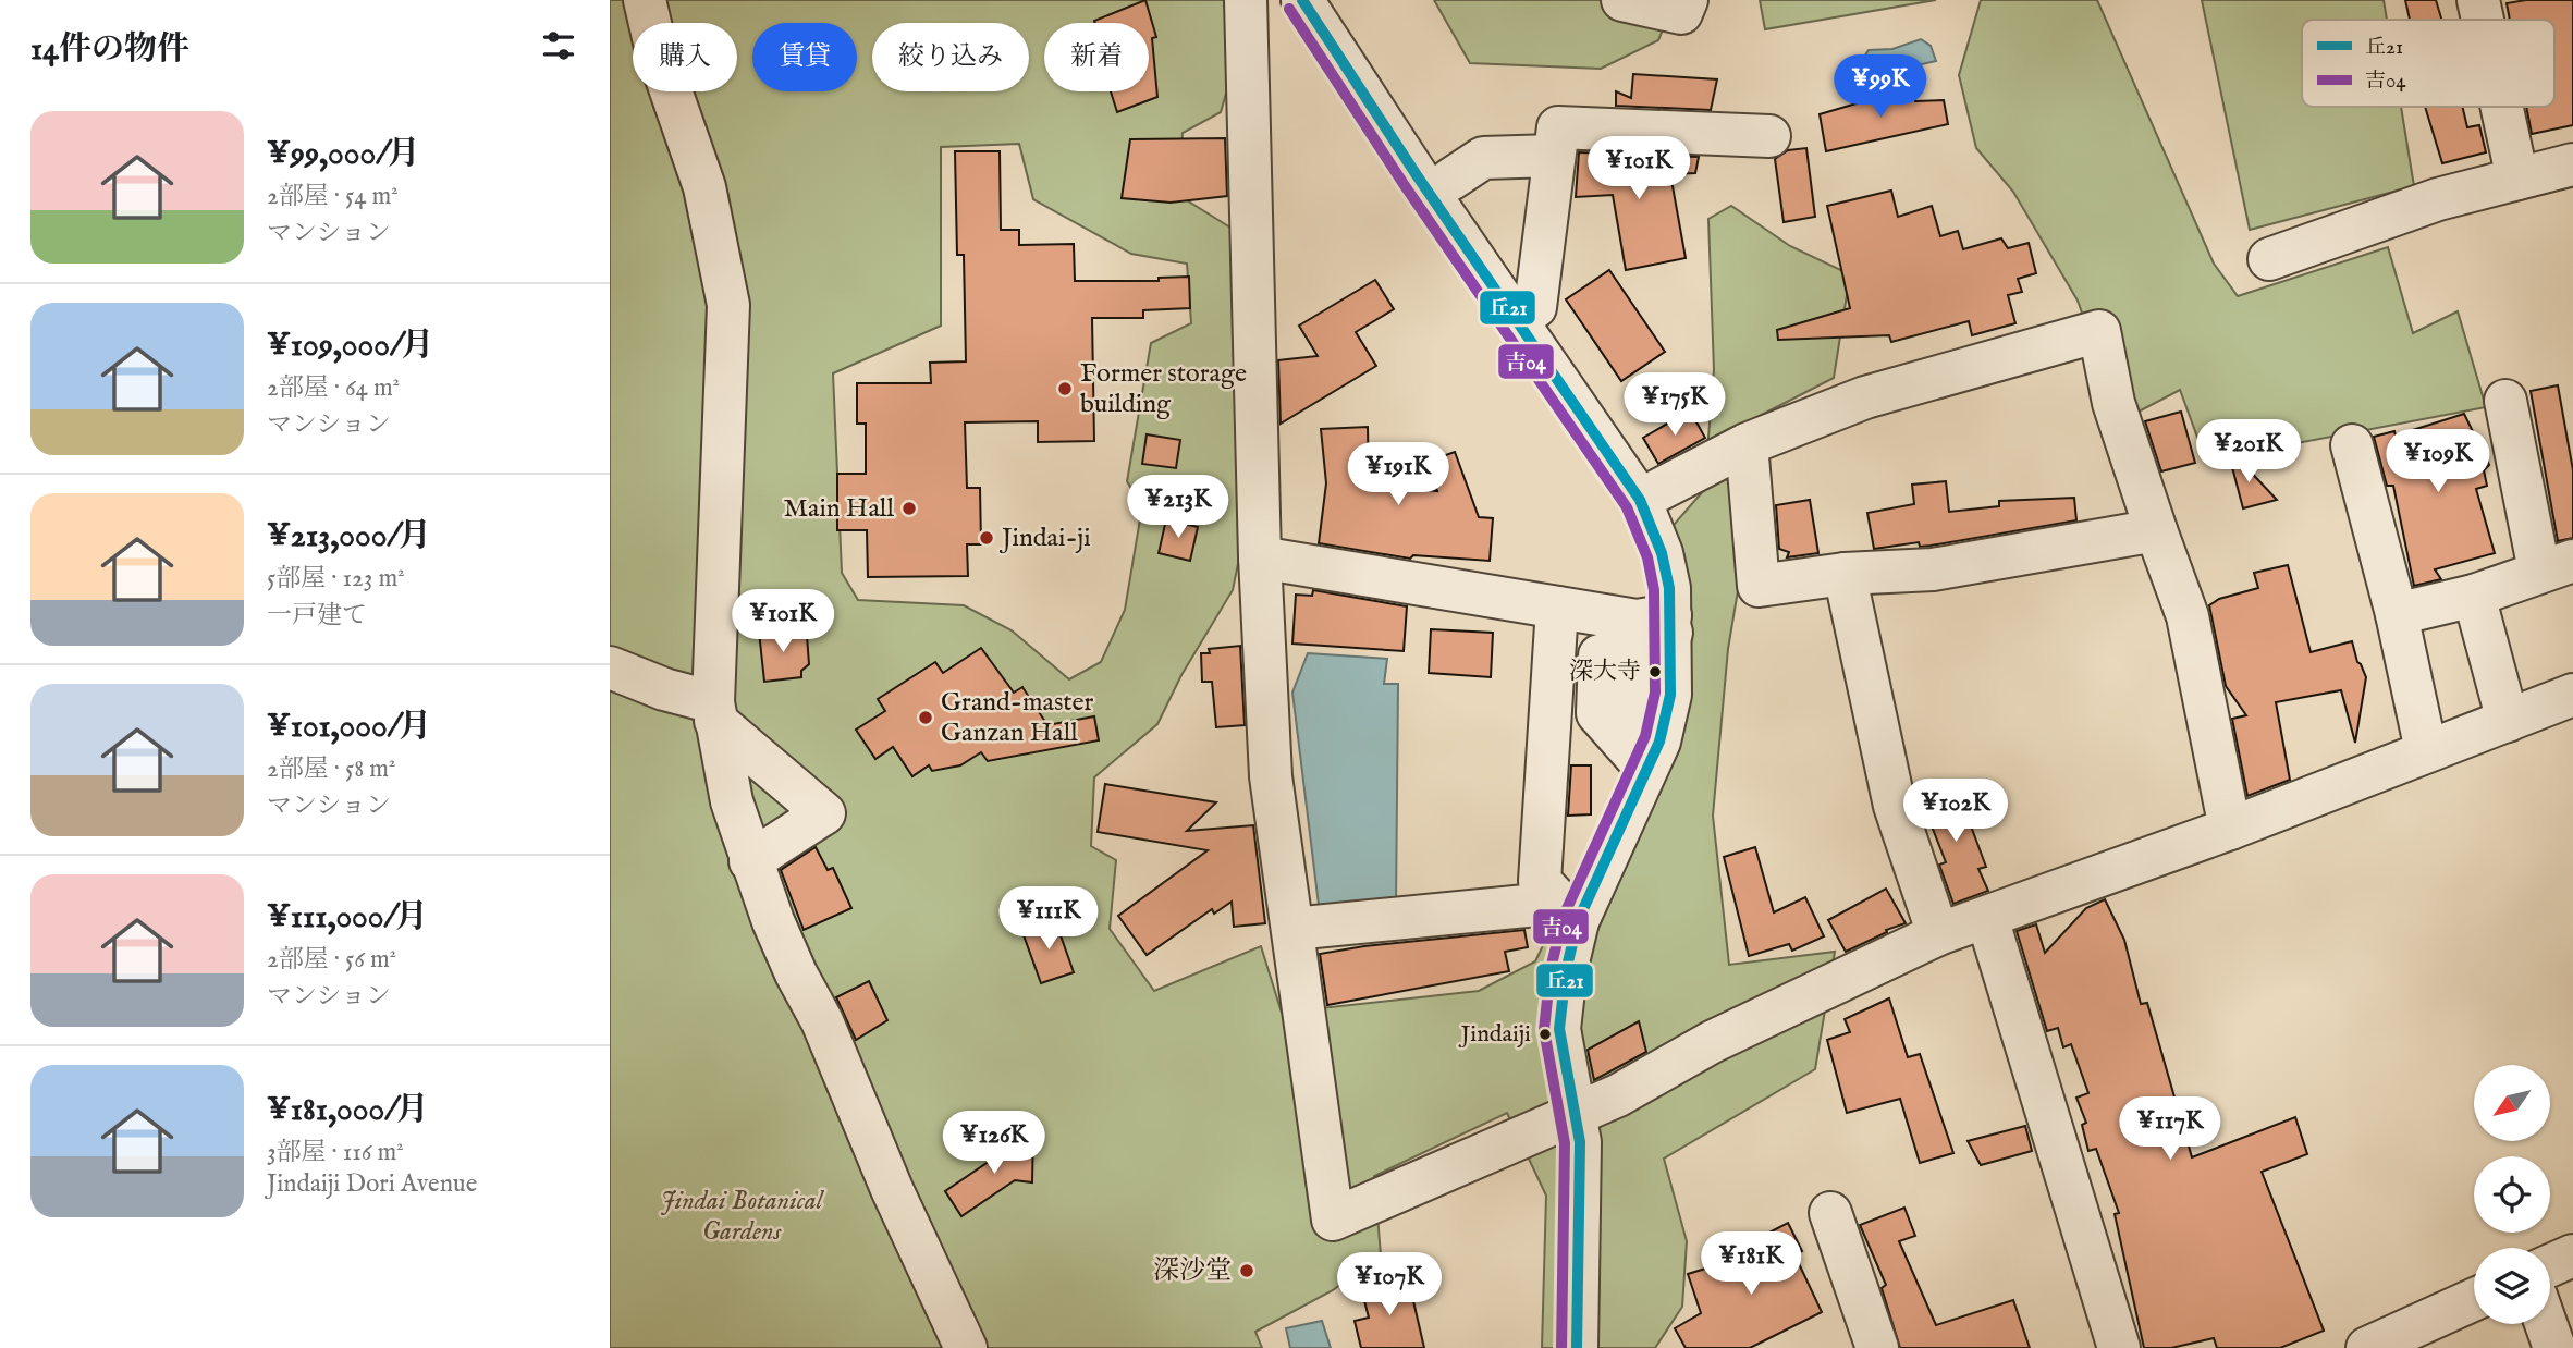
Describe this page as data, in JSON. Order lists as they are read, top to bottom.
{
  "parks": ["Jindai Botanical Gardens"],
  "places": [
    "Former storage building",
    "Main Hall",
    "Jindai-ji",
    "深大寺",
    "Grand-master Ganzan Hall",
    "Jindaiji",
    "深沙堂"
  ],
  "lines": ["transit line 丘21", "transit line 吉04"],
  "legend": ["丘21", "吉04"],
  "north": "bottom left",
  "page": {
    "heading": "14件の物件",
    "chip": [
      "購入",
      "賃貸",
      "絞り込み",
      "新着"
    ],
    "price": [
      "¥99K",
      "¥101K",
      "¥175K",
      "¥201K",
      "¥109K",
      "¥191K",
      "¥213K",
      "¥101K",
      "¥102K",
      "¥111K",
      "¥117K",
      "¥126K",
      "¥181K",
      "¥107K"
    ],
    "list": [
      {
        "name": "¥99,000/月",
        "note": "2部屋 · 54 m² · マンション"
      },
      {
        "name": "¥109,000/月",
        "note": "2部屋 · 64 m² · マンション"
      },
      {
        "name": "¥213,000/月",
        "note": "5部屋 · 123 m² · 一戸建て"
      },
      {
        "name": "¥101,000/月",
        "note": "2部屋 · 58 m² · マンション"
      },
      {
        "name": "¥111,000/月",
        "note": "2部屋 · 56 m² · マンション"
      },
      {
        "name": "¥181,000/月",
        "note": "3部屋 · 116 m² · Jindaiji Dori Avenue"
      }
    ]
  }
}
